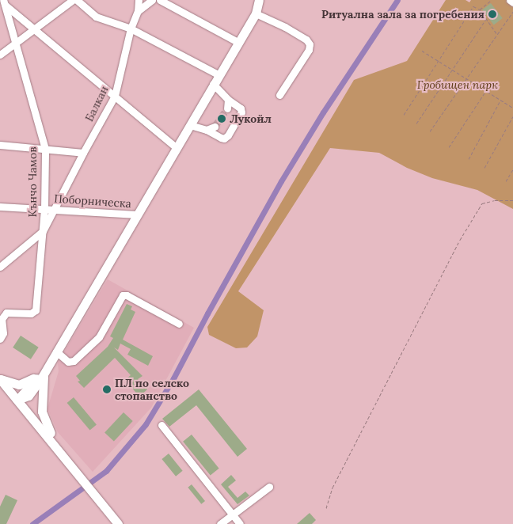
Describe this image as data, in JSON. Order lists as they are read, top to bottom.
{
  "streets": {
    "street": ["Балкан", "Кънчо Чамов", "Поборническа"]
  },
  "crossings": [
    ["Балкан", "Кънчо Чамов"],
    ["Балкан", "Поборническа"],
    ["Кънчо Чамов", "Поборническа"]
  ],
  "parks": ["Гробищен парк"],
  "places": ["Ритуална зала за погребения", "Лукойл", "ПЛ по селско стопанство"]
}
